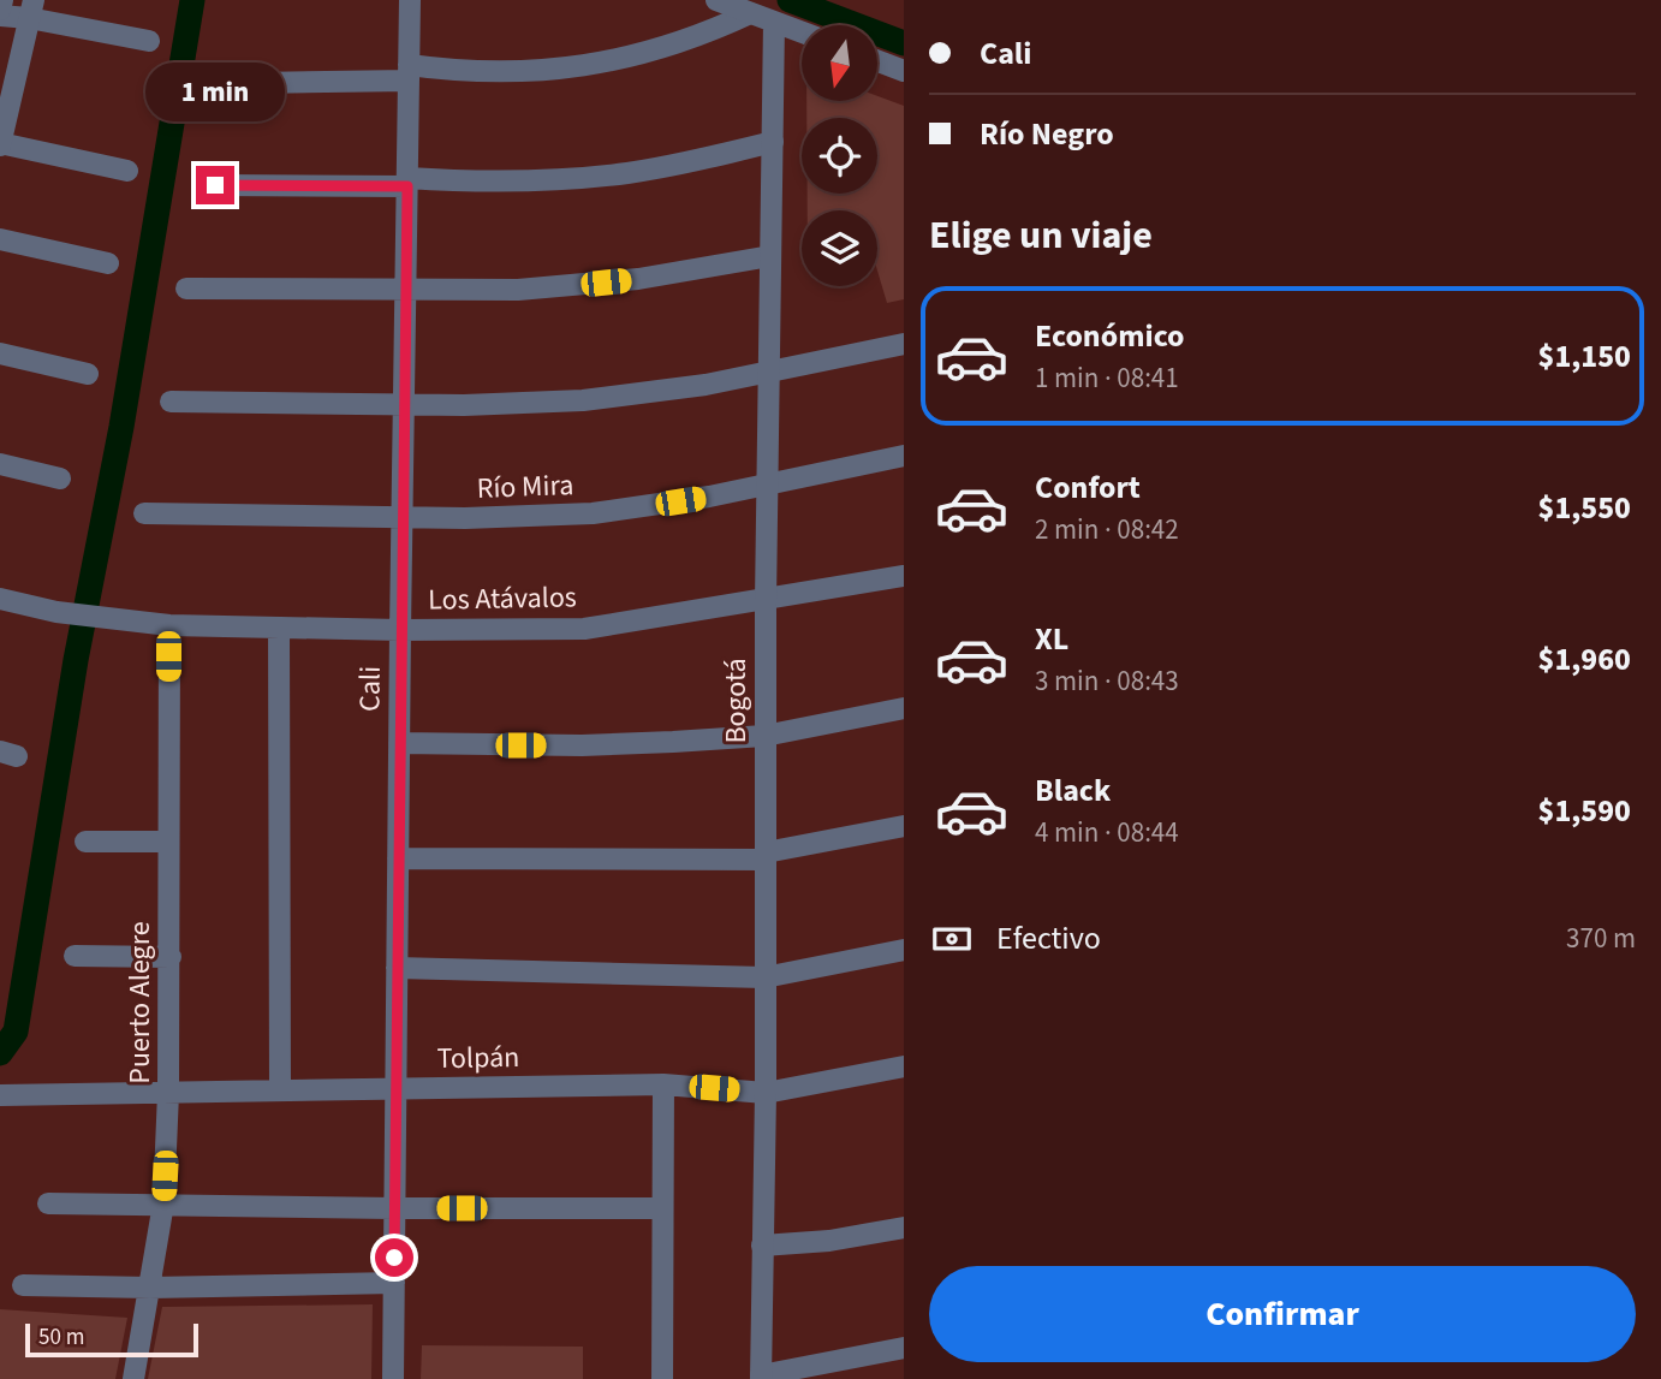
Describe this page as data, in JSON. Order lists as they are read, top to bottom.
{
  "streets": {
    "street": [
      "Río Mira",
      "Los Atávalos",
      "Cali",
      "Bogotá",
      "Puerto Alegre",
      "Tolpán"
    ]
  },
  "crossings": [
    ["Río Mira", "Cali"],
    ["Río Mira", "Bogotá"],
    ["Los Atávalos", "Cali"],
    ["Los Atávalos", "Bogotá"],
    ["Los Atávalos", "Puerto Alegre"],
    ["Cali", "Tolpán"],
    ["Bogotá", "Tolpán"],
    ["Puerto Alegre", "Tolpán"]
  ],
  "scale_bar": "50 m",
  "north": "bottom",
  "page": {
    "banner": ["Cali", "Río Negro"],
    "bubble": "1 min",
    "heading": "Elige un viaje",
    "list": [
      {
        "name": "Económico",
        "note": "1 min · 08:41",
        "value": "$1,150"
      },
      {
        "name": "Confort",
        "note": "2 min · 08:42",
        "value": "$1,550"
      },
      {
        "name": "XL",
        "note": "3 min · 08:43",
        "value": "$1,960"
      },
      {
        "name": "Black",
        "note": "4 min · 08:44",
        "value": "$1,590"
      }
    ],
    "pay": ["Efectivo", "370 m"],
    "buttons": "Confirmar",
    "scale": "50 m"
  }
}
